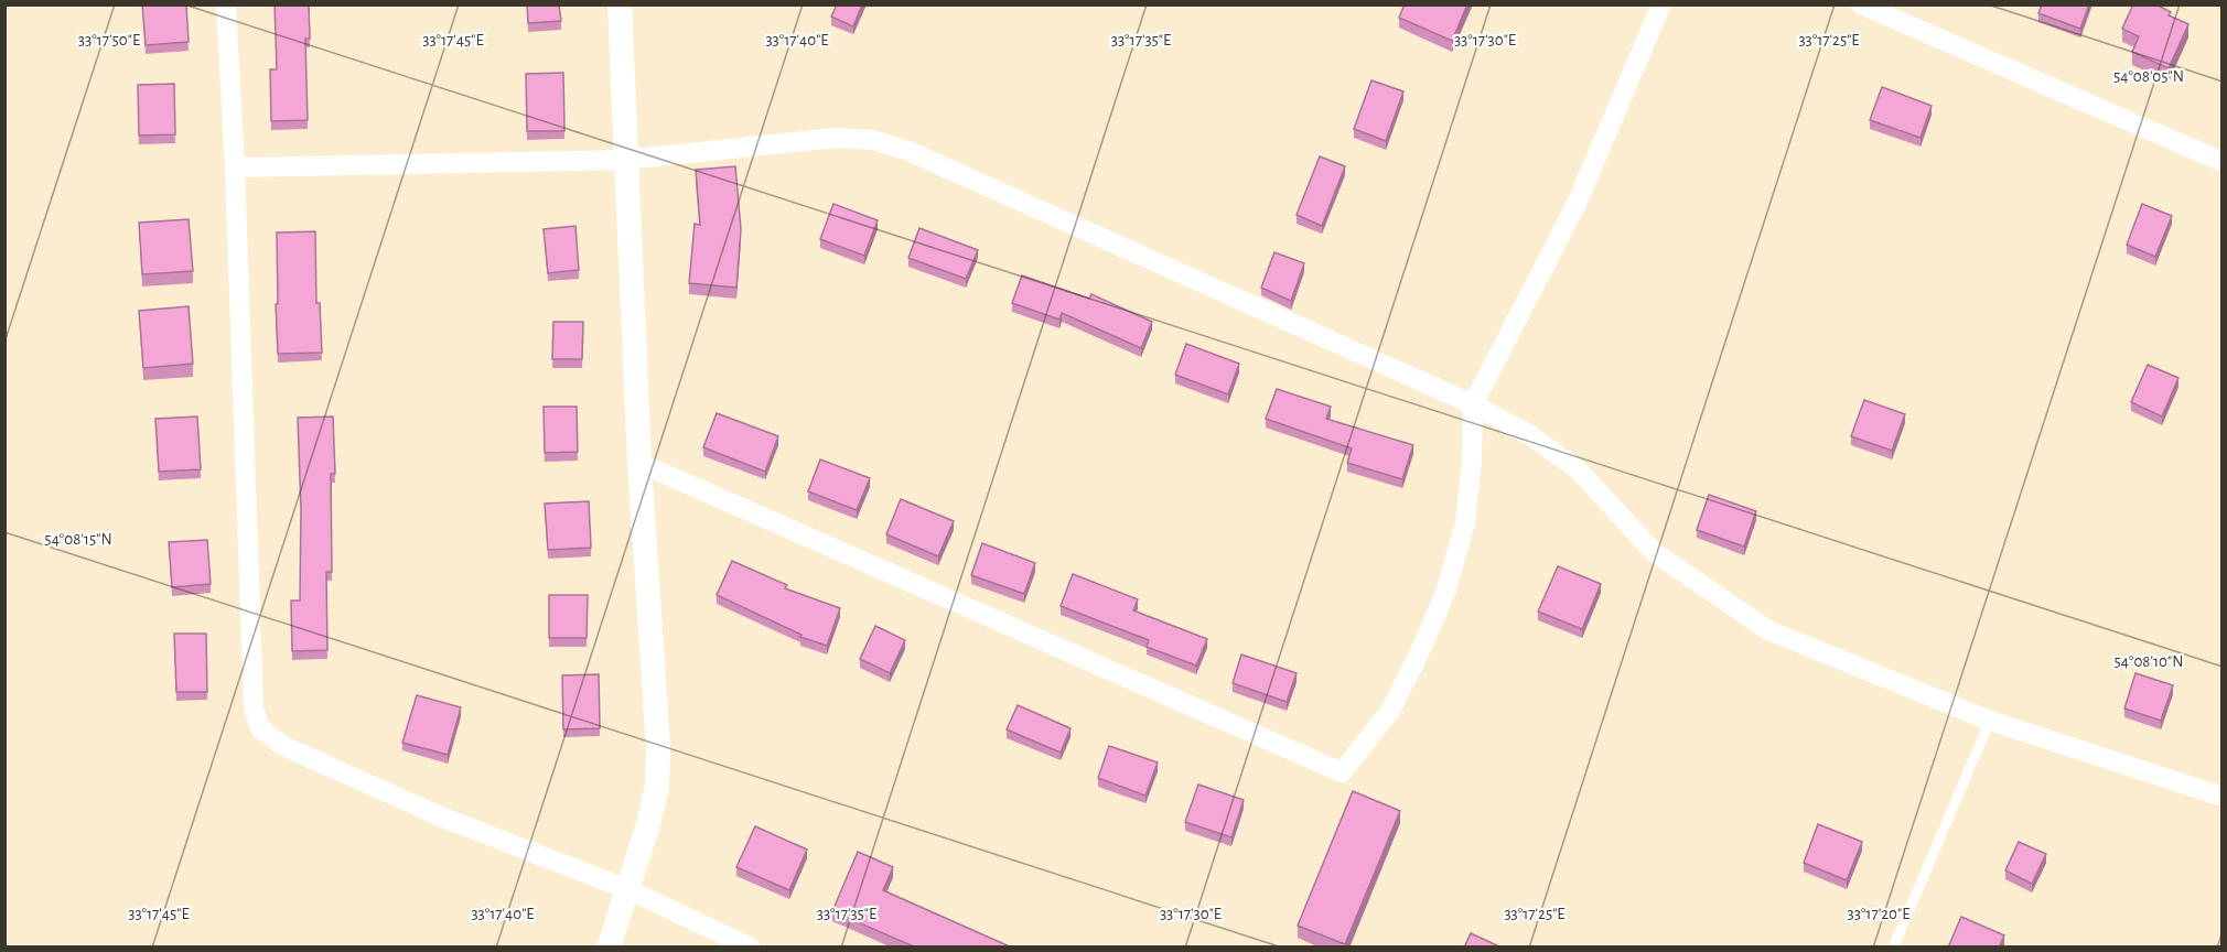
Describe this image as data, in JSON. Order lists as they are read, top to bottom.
{
  "coordinates": [
    "33°17'50\"E",
    "33°17'45\"E",
    "33°17'40\"E",
    "33°17'35\"E",
    "33°17'30\"E",
    "33°17'25\"E",
    "54°08'05\"N",
    "54°08'15\"N",
    "54°08'10\"N",
    "33°17'20\"E"
  ]
}
